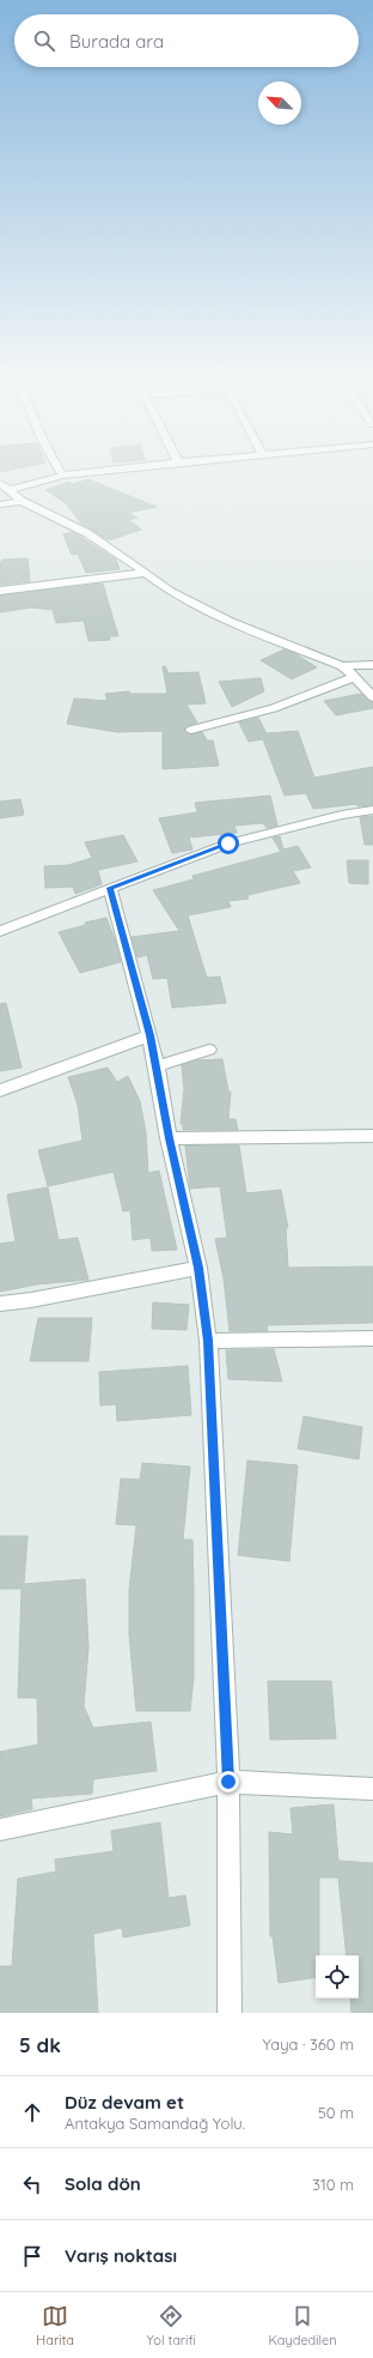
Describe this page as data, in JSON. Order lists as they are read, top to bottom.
{
  "north": "top left",
  "page": {
    "search": "Burada ara",
    "heading": ["5 dk", "Yaya · 360 m"],
    "list": [
      ["Düz devam et", "Antakya Samandağ Yolu.", "50 m"],
      ["Sola dön", "310 m"],
      "Varış noktası"
    ],
    "nav": ["Harita", "Yol tarifi", "Kaydedilen"]
  }
}
